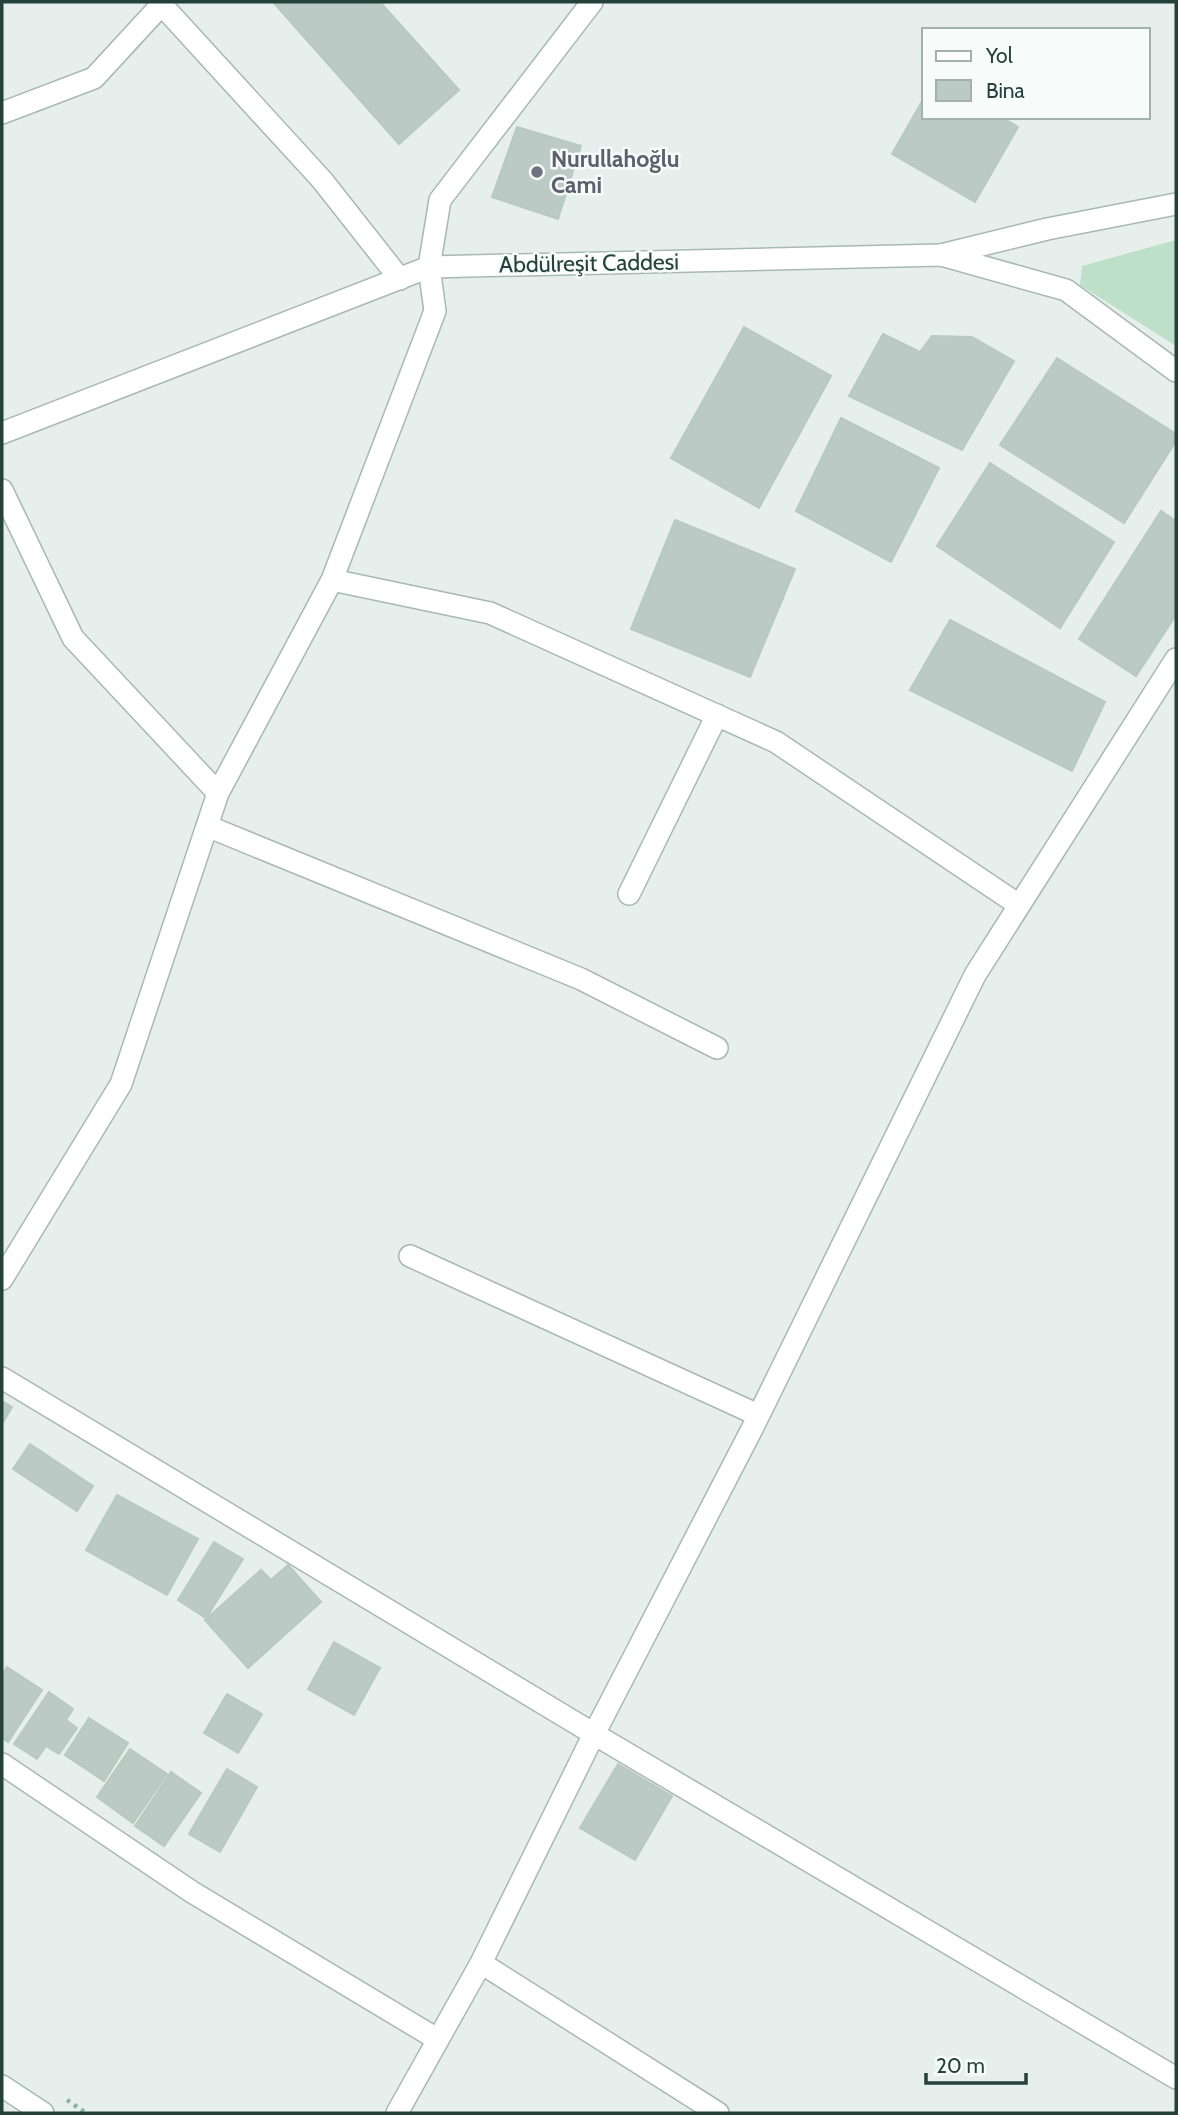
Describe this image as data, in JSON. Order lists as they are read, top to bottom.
{
  "streets": {
    "street": ["Abdülreşit Caddesi"]
  },
  "places": ["Nurullahoğlu Cami"],
  "legend": ["Yol", "Bina"],
  "scale_bar": "20 m"
}
